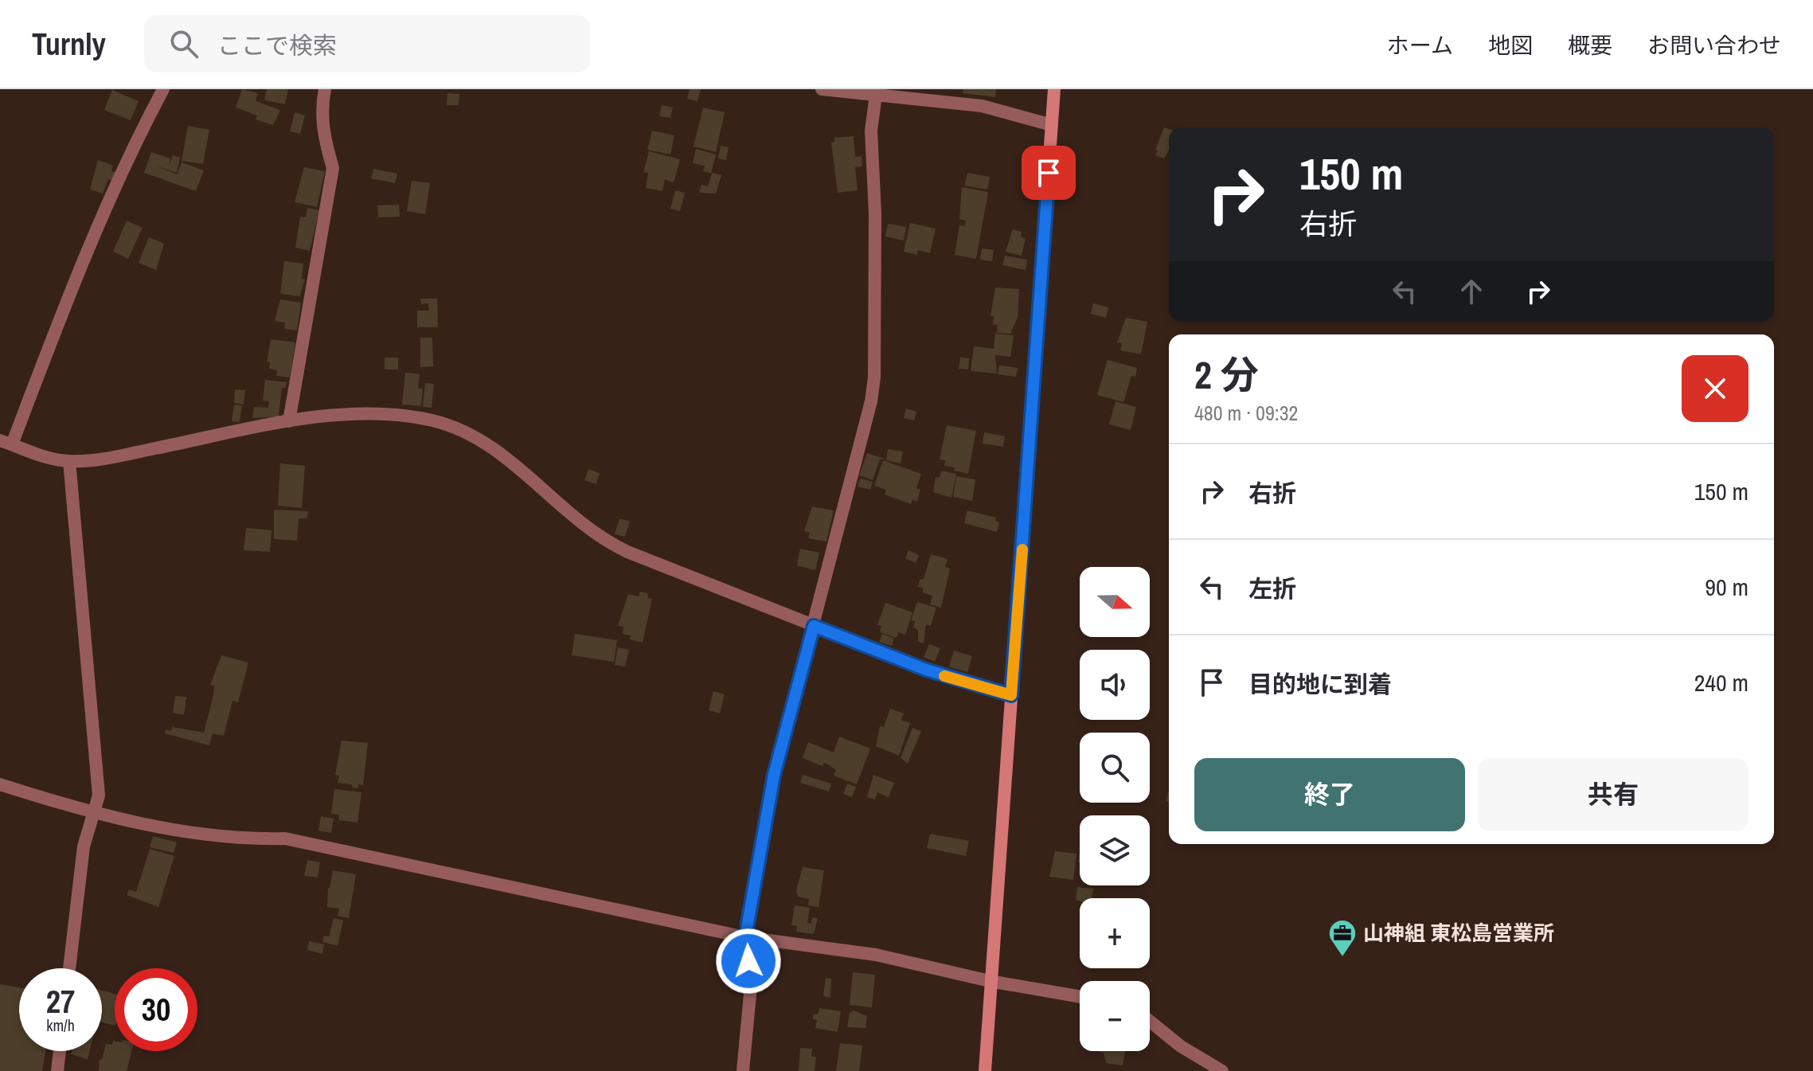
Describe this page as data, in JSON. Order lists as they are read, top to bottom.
{
  "places": {
    "office": ["山神組 東松島営業所"]
  },
  "north": "right",
  "page": {
    "header": "Turnly",
    "search": "ここで検索",
    "nav": [
      "ホーム",
      "地図",
      "概要",
      "お問い合わせ"
    ],
    "turn": ["150 m", "右折"],
    "heading": ["2 分", "480 m · 09:32"],
    "list": [
      {
        "name": "右折",
        "value": "150 m"
      },
      {
        "name": "左折",
        "value": "90 m"
      },
      {
        "name": "目的地に到着",
        "value": "240 m"
      }
    ],
    "map_buttons": ["+", "−"],
    "buttons": ["終了", "共有"],
    "speed": "27 km/h",
    "limit": "30"
  }
}
